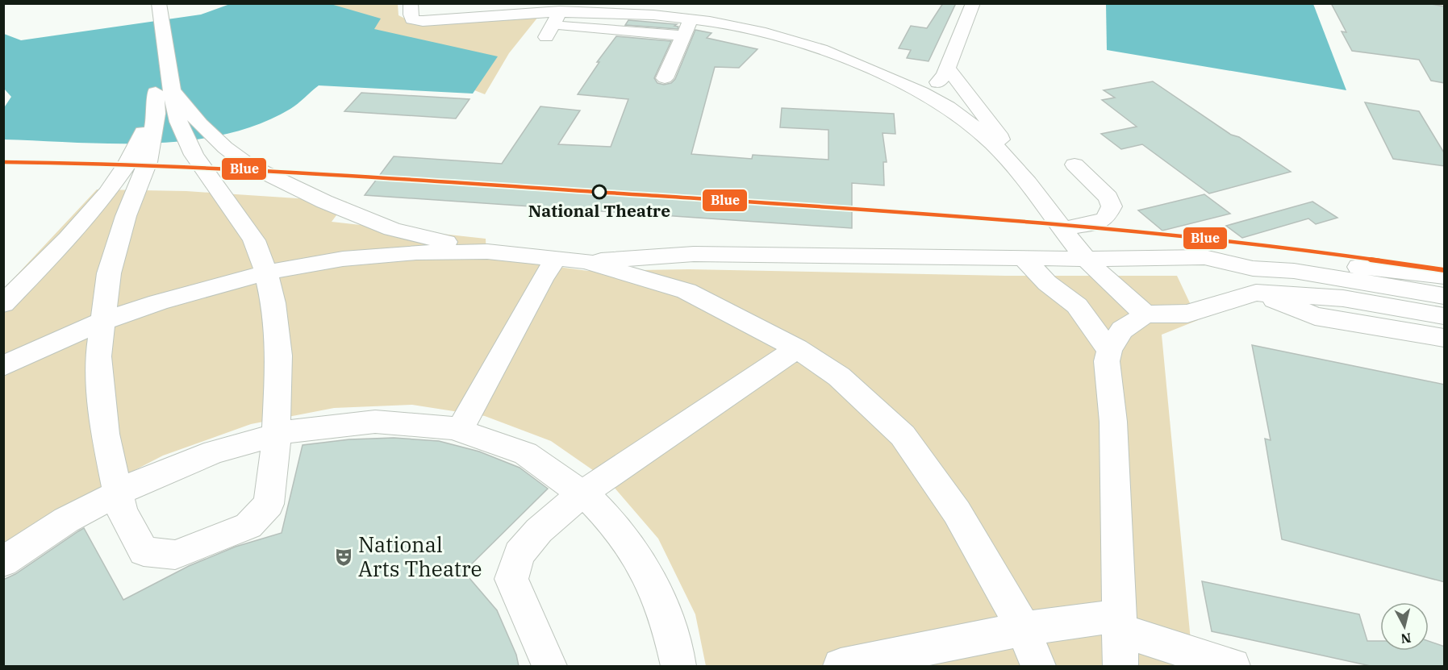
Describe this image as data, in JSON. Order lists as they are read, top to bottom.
{
  "places": {
    "other": ["National Theatre"],
    "theatre": ["National Arts Theatre"]
  },
  "lines": ["transit line Blue"],
  "north": "bottom"
}
